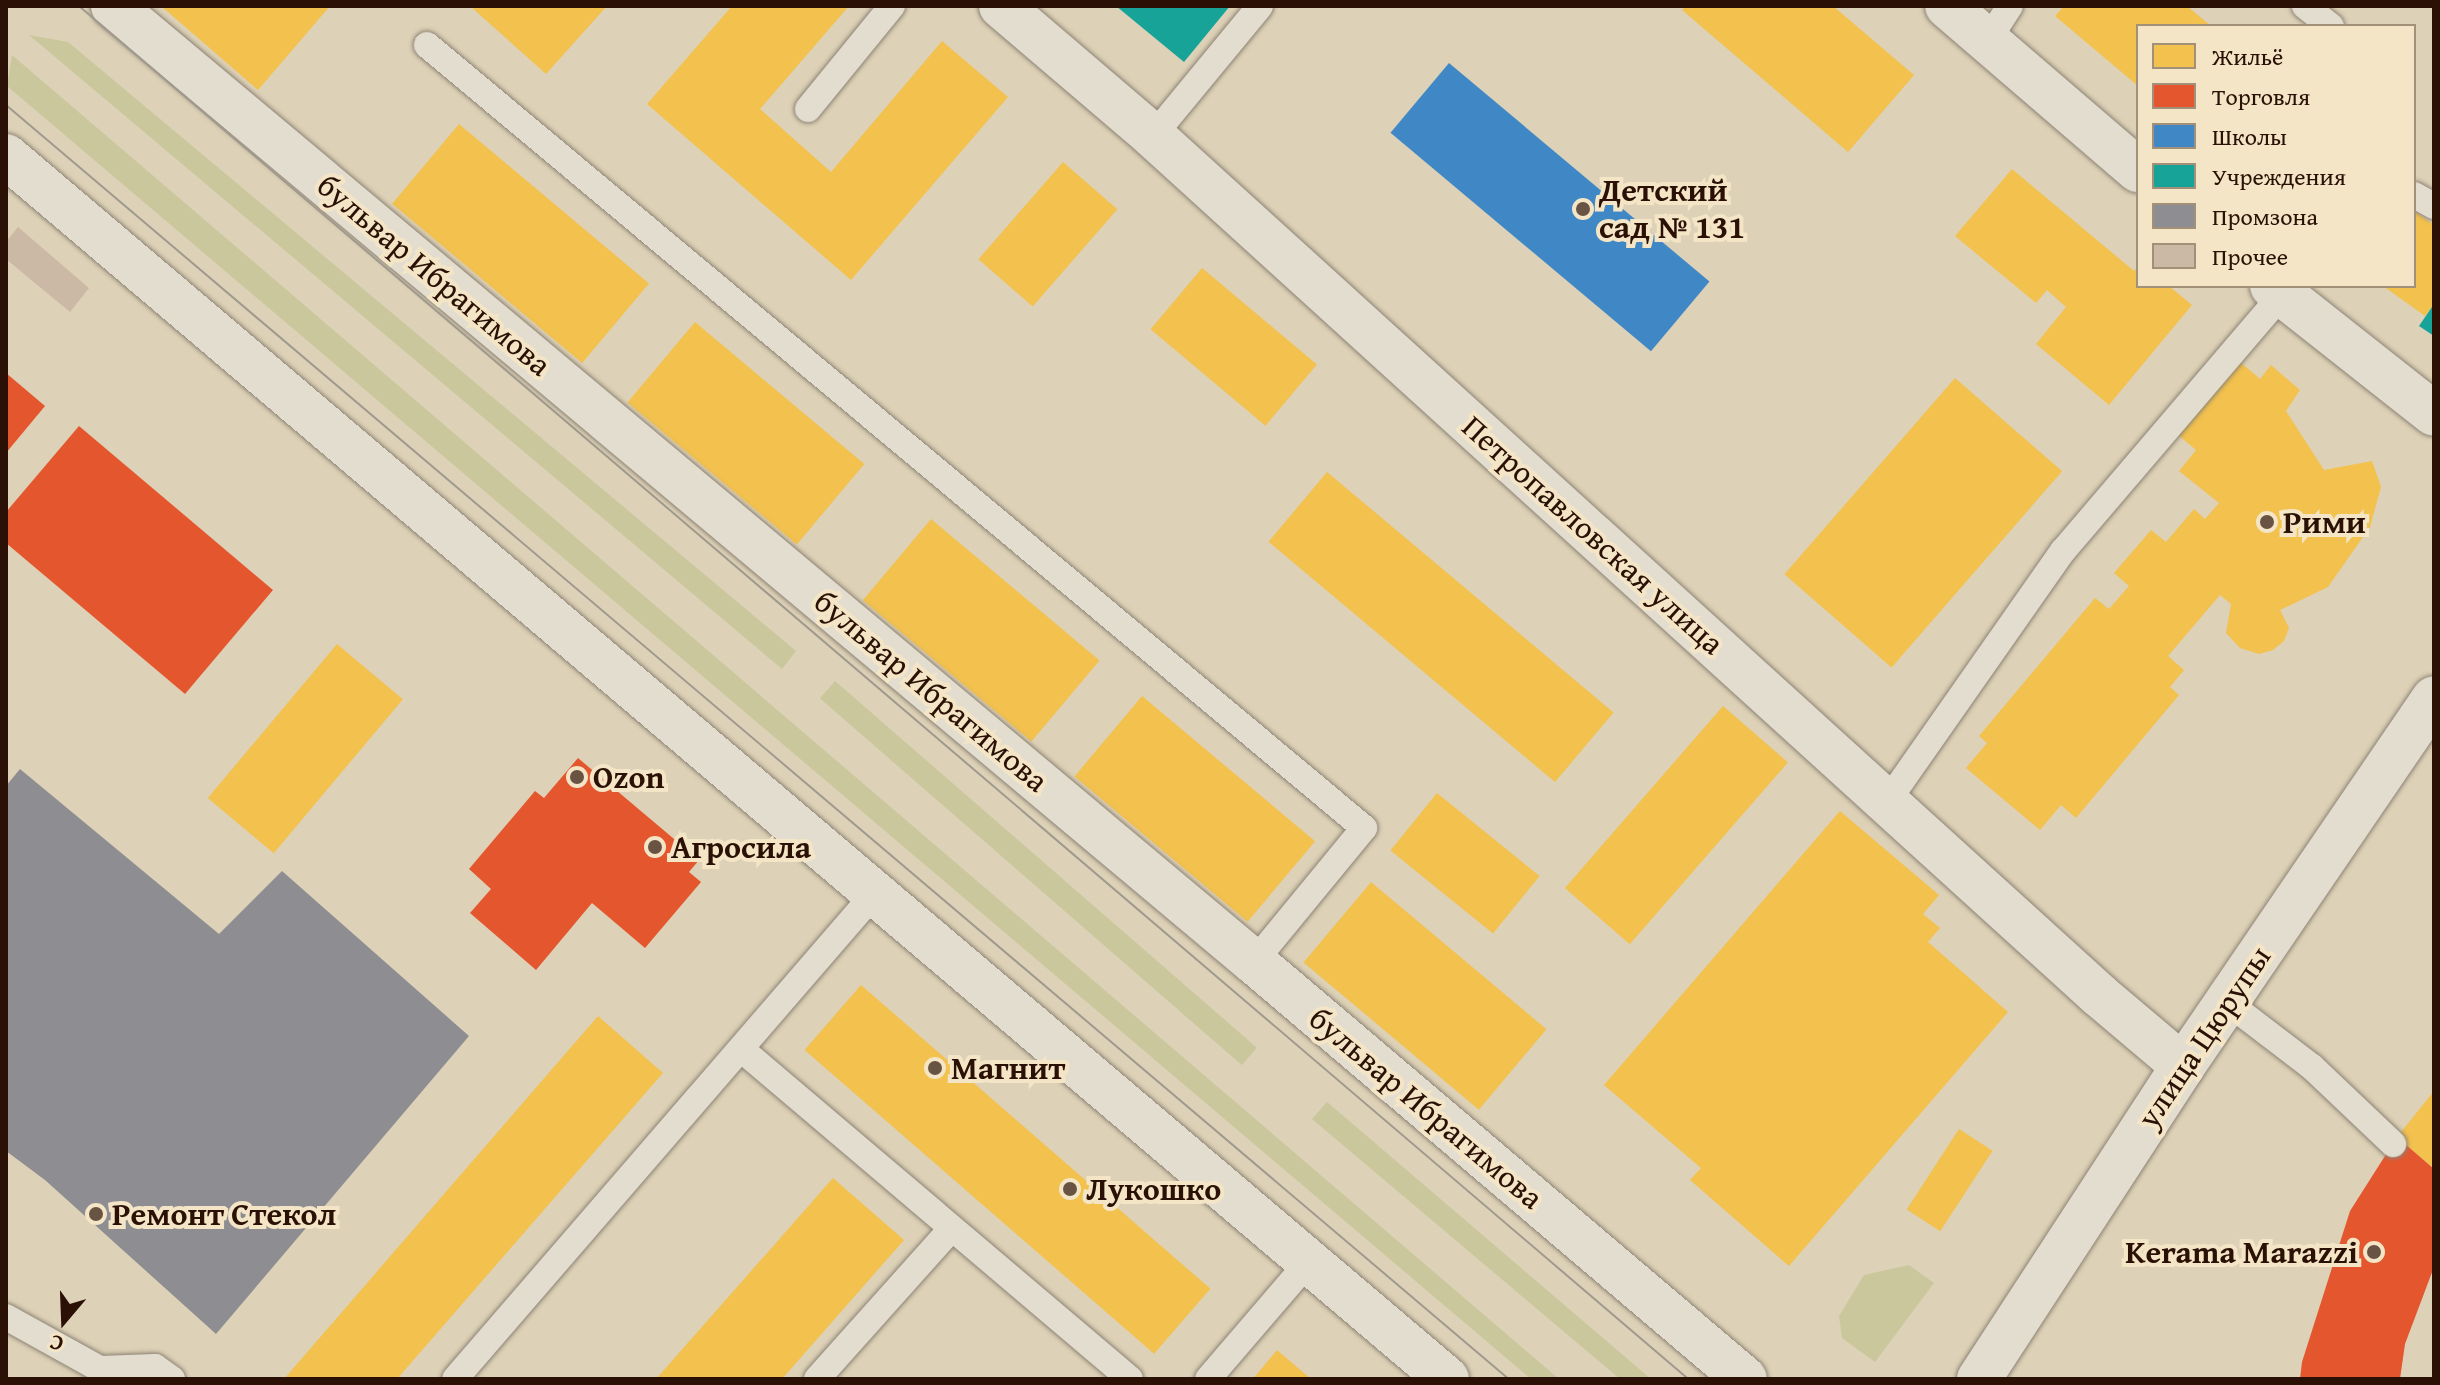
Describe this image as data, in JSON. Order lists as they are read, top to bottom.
{
  "streets": {
    "main road": ["бульвар Ибрагимова", "Петропавловская улица", "улица Цюрупы"]
  },
  "crossings": [
    ["Петропавловская улица", "улица Цюрупы"]
  ],
  "places": [
    "Детский сад № 131",
    "Рими",
    "Ozon",
    "Агросила",
    "Магнит",
    "Лукошко",
    "Ремонт Стекол",
    "Kerama Marazzi"
  ],
  "legend": [
    "Жильё",
    "Торговля",
    "Школы",
    "Учреждения",
    "Промзона",
    "Прочее"
  ],
  "north": "bottom"
}
